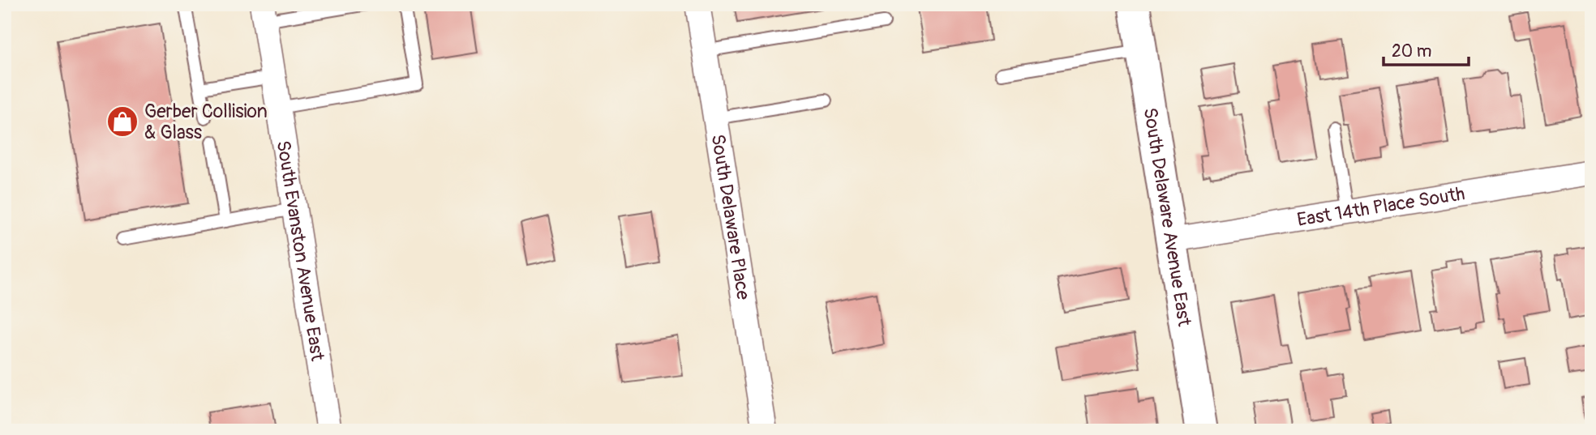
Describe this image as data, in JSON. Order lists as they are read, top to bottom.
{
  "streets": {
    "main road": ["South Delaware Avenue East"],
    "street": ["East 14th Place South", "South Delaware Place", "South Evanston Avenue East"]
  },
  "crossings": [
    ["East 14th Place South", "South Delaware Avenue East"]
  ],
  "places": {
    "shop": ["Gerber Collision & Glass"]
  },
  "scale_bar": "20 m"
}
